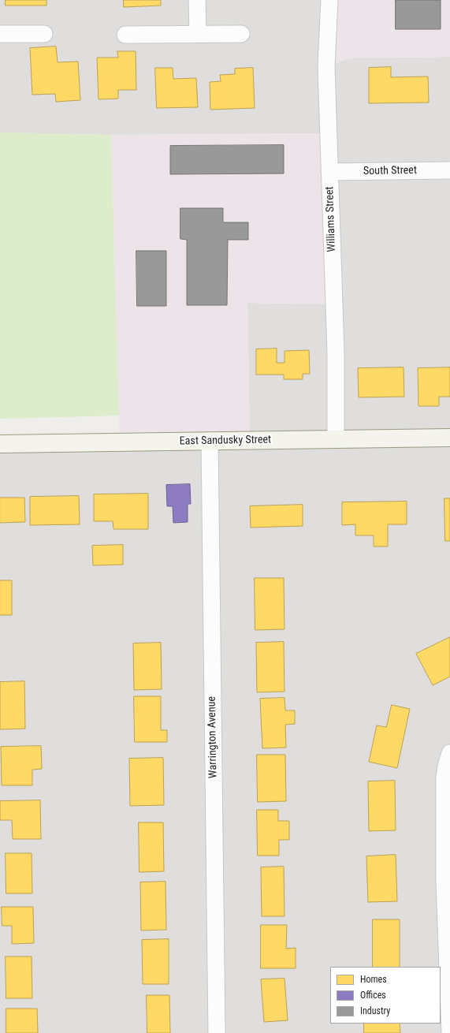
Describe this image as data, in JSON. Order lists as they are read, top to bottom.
{
  "streets": {
    "main road": ["East Sandusky Street"],
    "street": ["South Street", "Williams Street", "Warrington Avenue"]
  },
  "crossings": [
    ["South Street", "Williams Street"],
    ["Williams Street", "East Sandusky Street"],
    ["East Sandusky Street", "Warrington Avenue"]
  ],
  "legend": ["Homes", "Offices", "Industry"]
}
